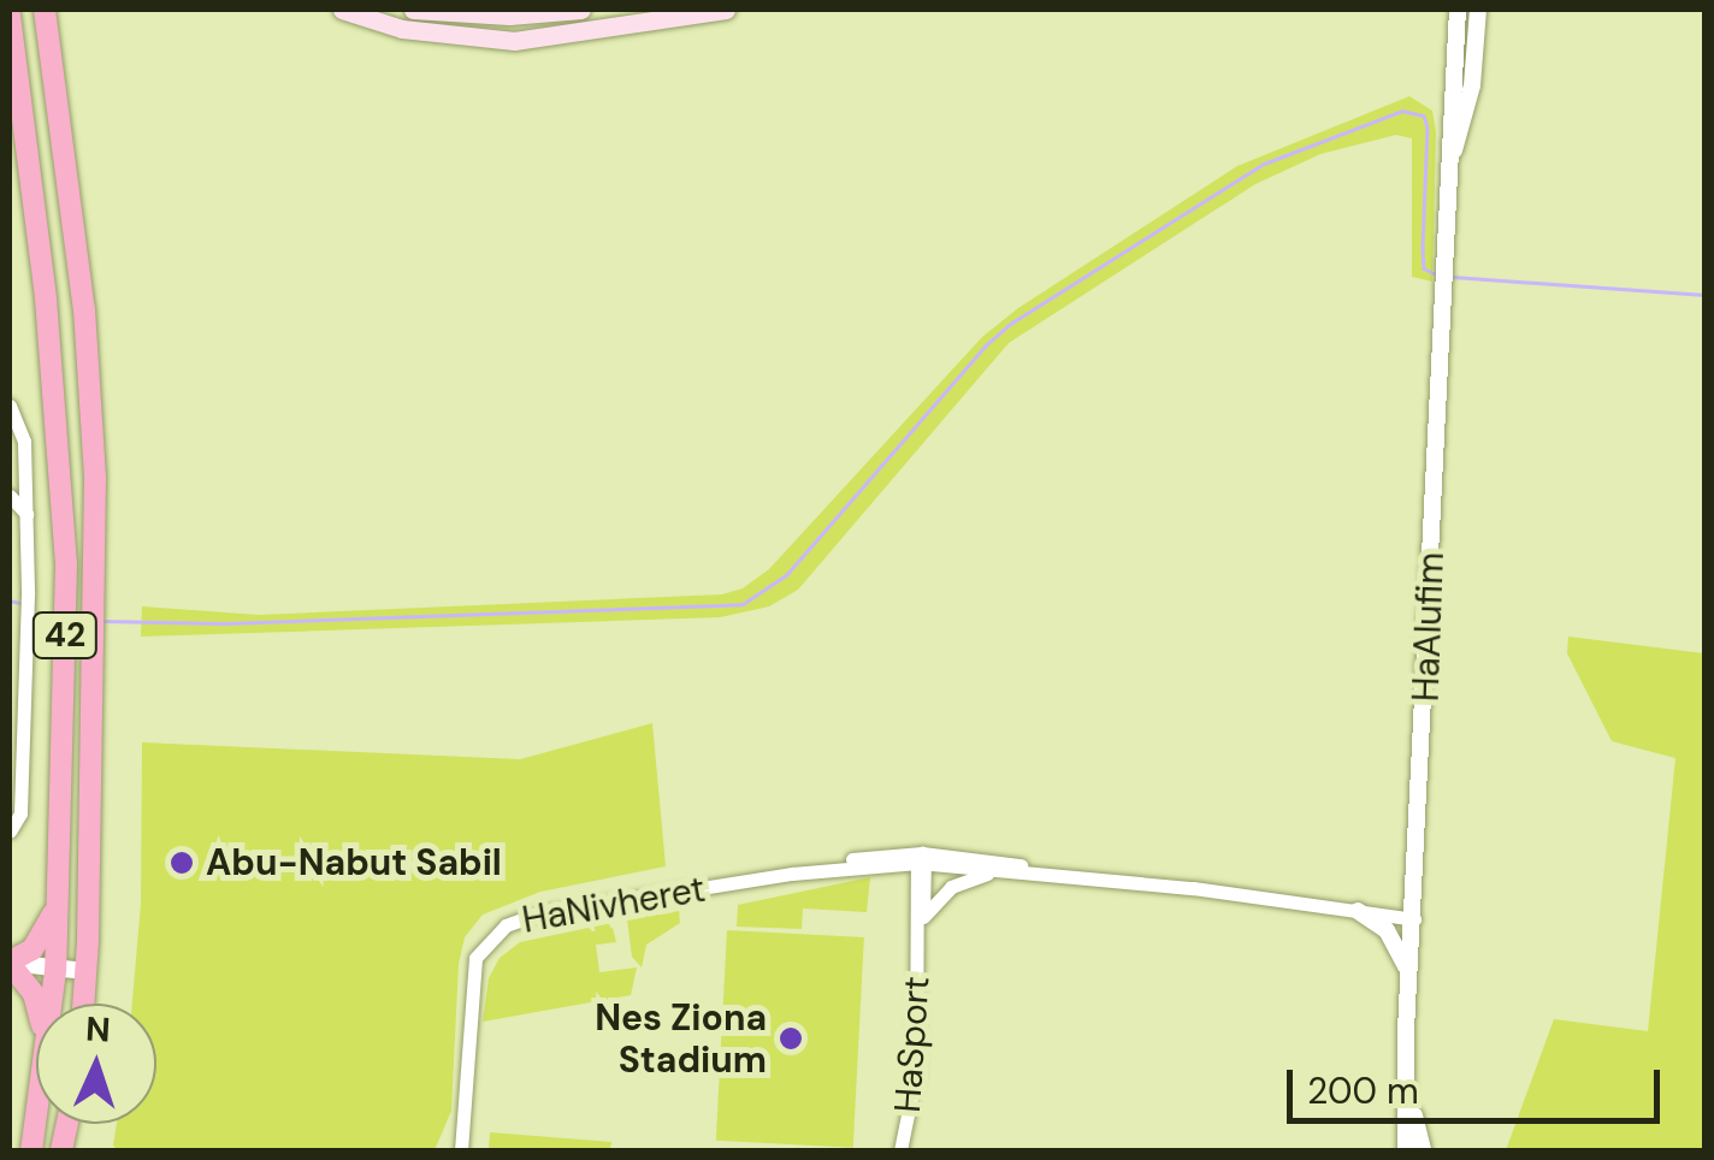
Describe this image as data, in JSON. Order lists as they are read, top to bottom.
{
  "streets": {
    "highway": ["42"],
    "street": ["HaAlufim", "HaNivheret", "HaSport"]
  },
  "crossings": [
    ["HaAlufim", "HaNivheret"],
    ["HaNivheret", "HaSport"]
  ],
  "places": ["Abu-Nabut Sabil", "Nes Ziona Stadium"],
  "scale_bar": "200 m",
  "north": "top"
}
